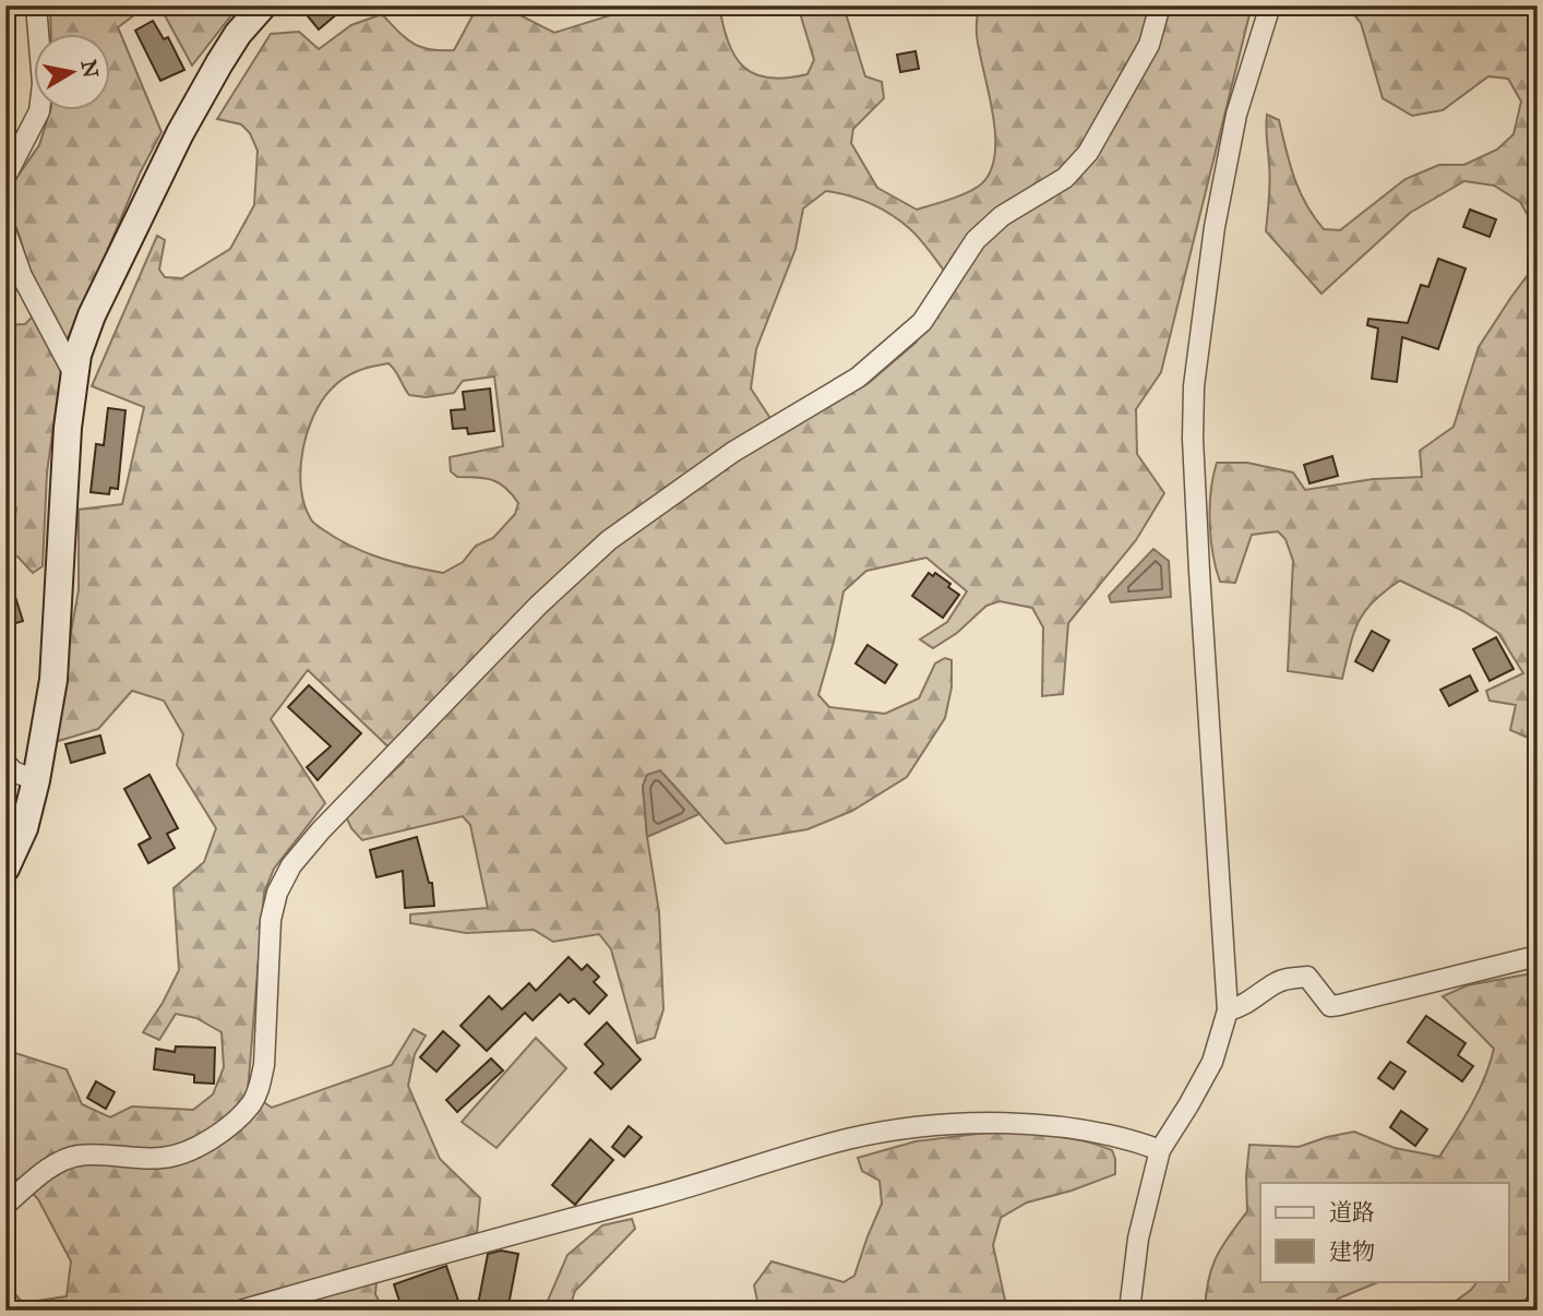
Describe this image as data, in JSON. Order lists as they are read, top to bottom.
{
  "legend": ["道路", "建物"],
  "north": "right"
}
